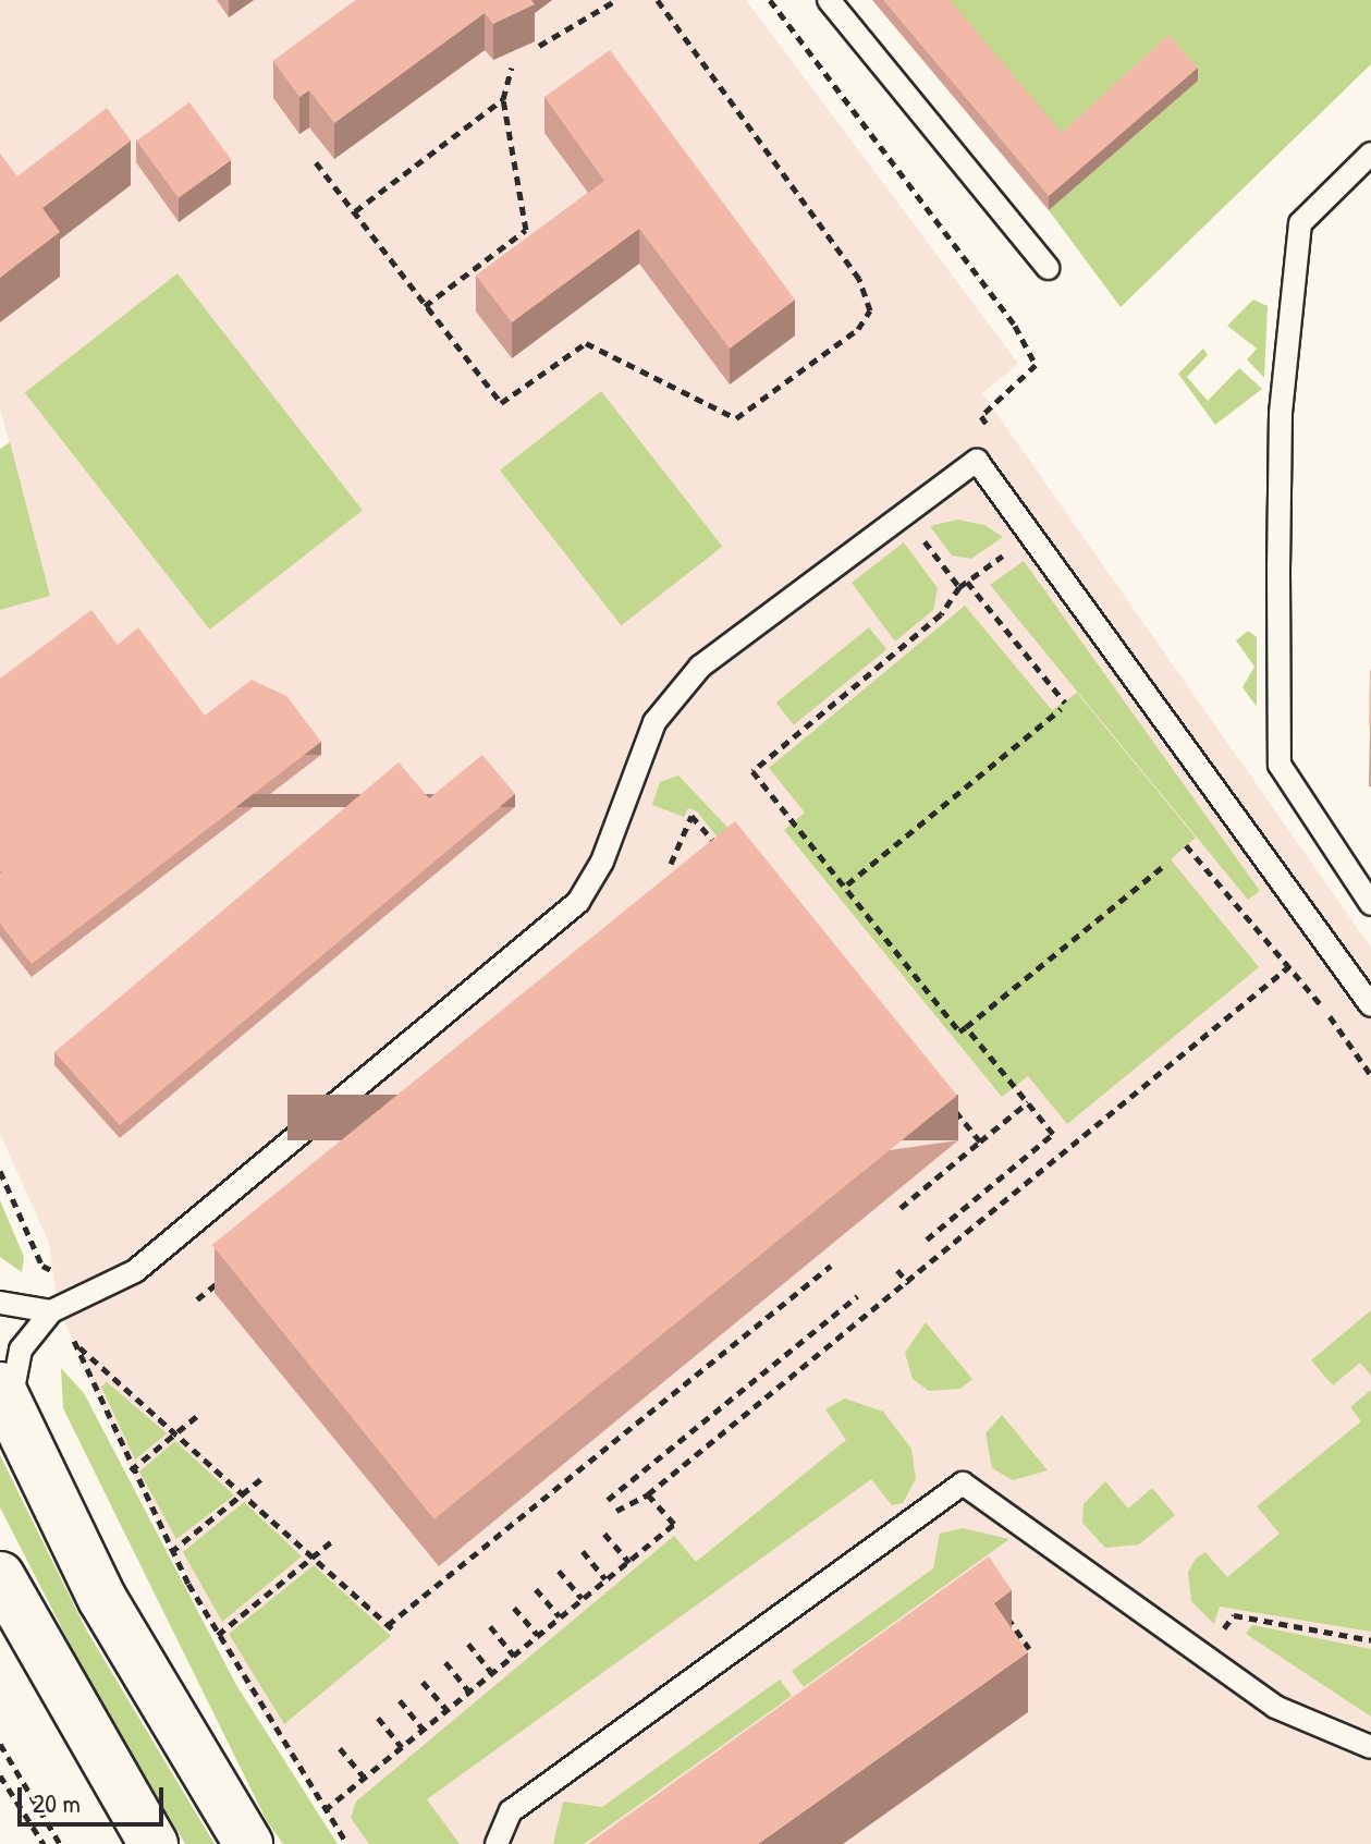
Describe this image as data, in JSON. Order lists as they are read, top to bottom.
{
  "scale_bar": "20 m"
}
